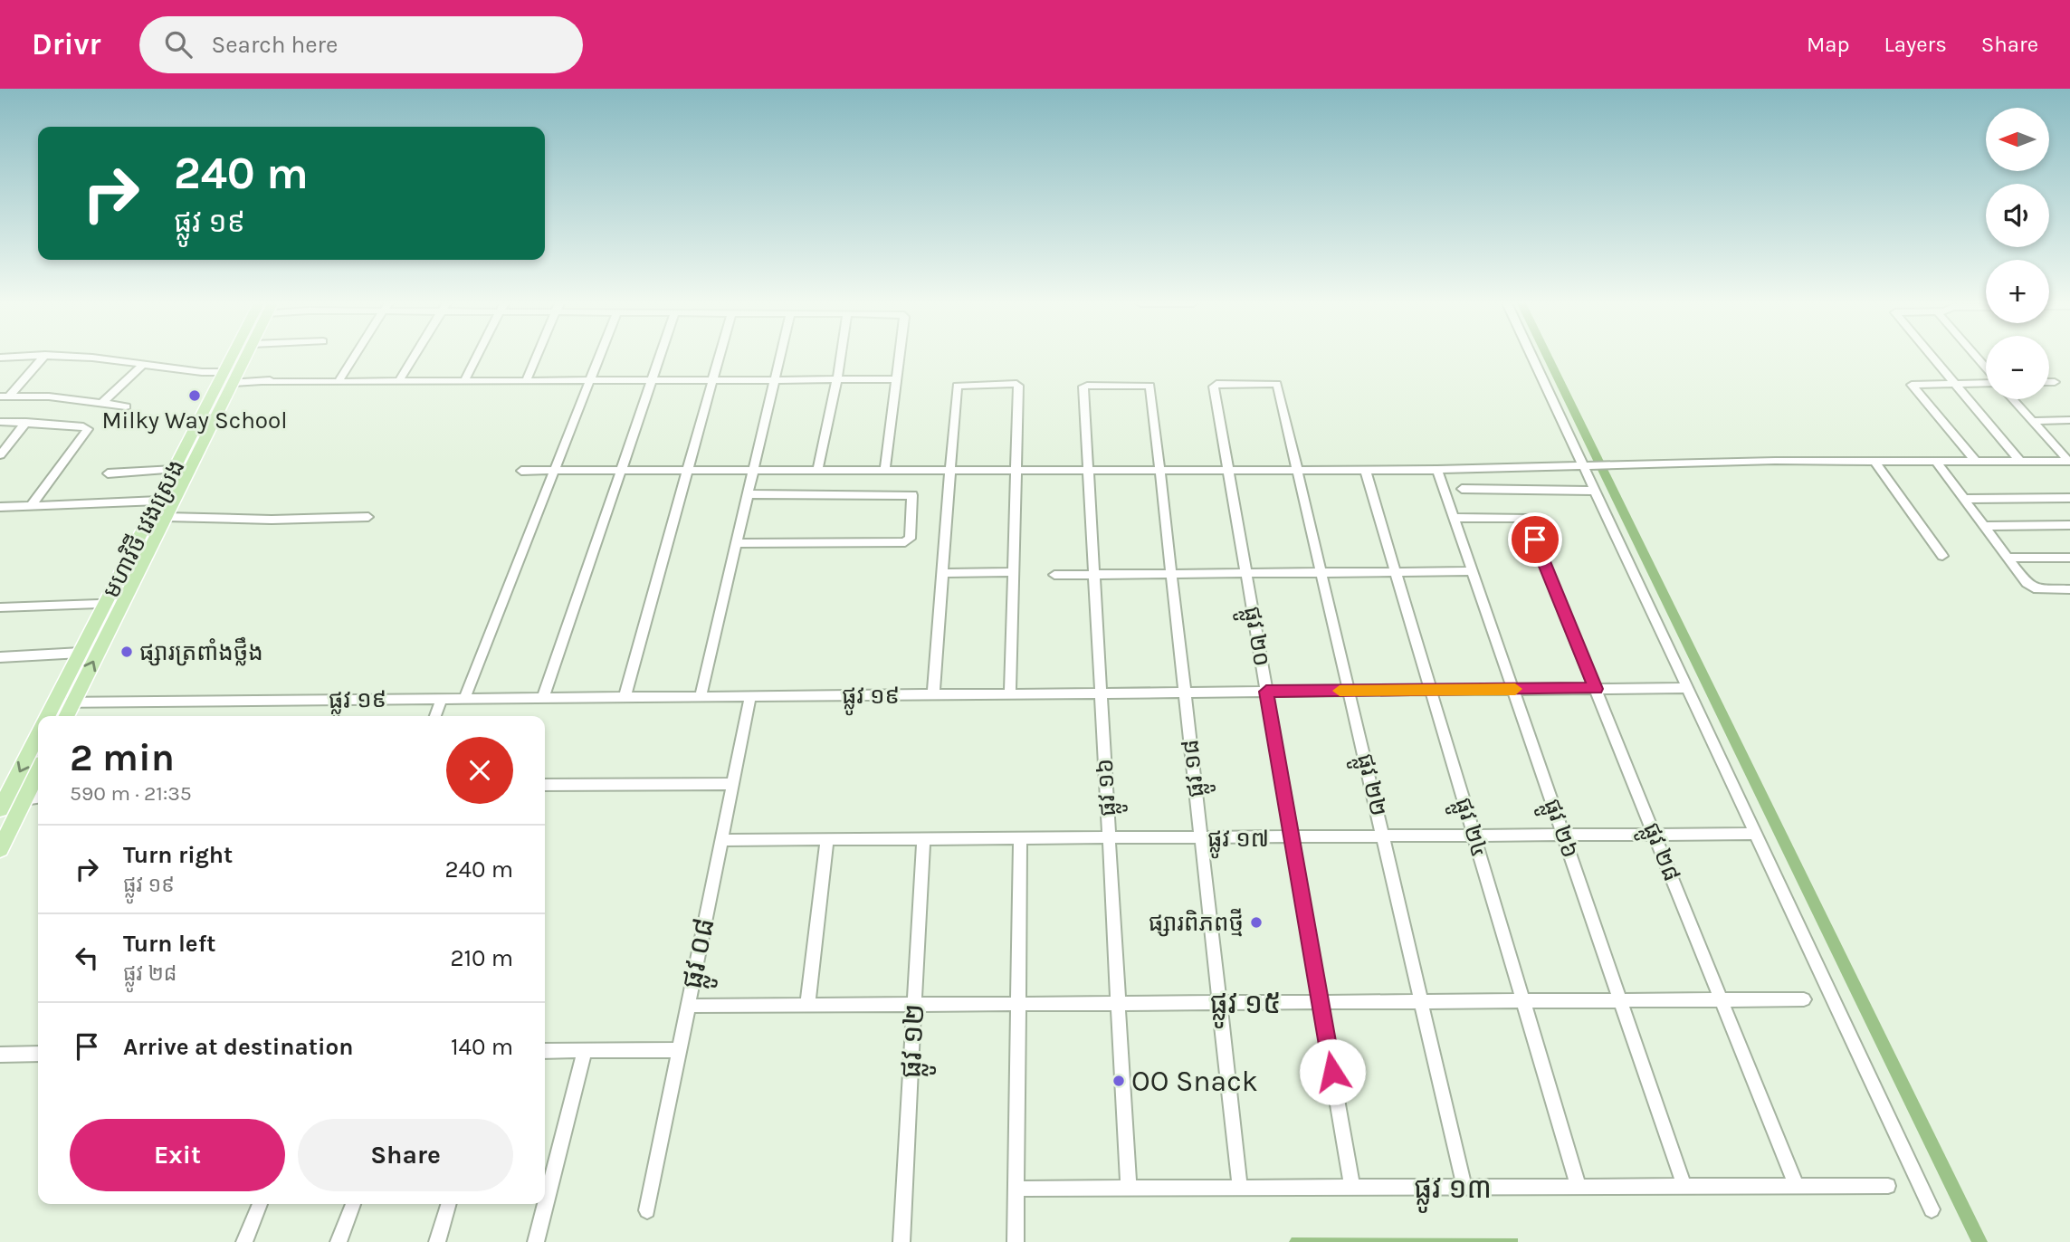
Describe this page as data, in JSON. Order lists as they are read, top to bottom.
{
  "streets": {
    "main road": ["មហាវិថី វេងស្រេង"],
    "street": [
      "ផ្លូវ ២០",
      "ផ្លូវ ១៩",
      "ផ្លូវ ១៨",
      "ផ្លូវ ២២",
      "ផ្លូវ ១៦",
      "ផ្លូវ ២៤",
      "ផ្លូវ ២៦",
      "ផ្លូវ ១៧",
      "ផ្លូវ ២៨",
      "ផ្លូវ ០៨",
      "ផ្លូវ ១៥",
      "ផ្លូវ ១២",
      "ផ្លូវ ១៣"
    ]
  },
  "crossings": [
    ["មហាវិថី វេងស្រេង", "ផ្លូវ ១៩"],
    ["ផ្លូវ ២០", "ផ្លូវ ១៩"],
    ["ផ្លូវ ២០", "ផ្លូវ ២២"],
    ["ផ្លូវ ២០", "ផ្លូវ ១៧"],
    ["ផ្លូវ ២០", "ផ្លូវ ១៥"],
    ["ផ្លូវ ២០", "ផ្លូវ ១៣"],
    ["ផ្លូវ ១៩", "ផ្លូវ ១៨"],
    ["ផ្លូវ ១៩", "ផ្លូវ ២២"],
    ["ផ្លូវ ១៩", "ផ្លូវ ១៦"],
    ["ផ្លូវ ១៩", "ផ្លូវ ២៤"],
    ["ផ្លូវ ១៩", "ផ្លូវ ២៦"],
    ["ផ្លូវ ១៩", "ផ្លូវ ២៨"],
    ["ផ្លូវ ១៩", "ផ្លូវ ០៨"],
    ["ផ្លូវ ១៨", "ផ្លូវ ១៦"],
    ["ផ្លូវ ១៨", "ផ្លូវ ១៧"],
    ["ផ្លូវ ១៨", "ផ្លូវ ១៥"],
    ["ផ្លូវ ១៨", "ផ្លូវ ១៣"],
    ["ផ្លូវ ២២", "ផ្លូវ ១៧"],
    ["ផ្លូវ ២២", "ផ្លូវ ១៥"],
    ["ផ្លូវ ២២", "ផ្លូវ ១៣"],
    ["ផ្លូវ ១៦", "ផ្លូវ ១៧"],
    ["ផ្លូវ ១៦", "ផ្លូវ ១៥"],
    ["ផ្លូវ ១៦", "ផ្លូវ ១៣"],
    ["ផ្លូវ ២៤", "ផ្លូវ ១៧"],
    ["ផ្លូវ ២៤", "ផ្លូវ ១៥"],
    ["ផ្លូវ ២៤", "ផ្លូវ ១៣"],
    ["ផ្លូវ ២៦", "ផ្លូវ ១៧"],
    ["ផ្លូវ ២៦", "ផ្លូវ ២៨"],
    ["ផ្លូវ ២៦", "ផ្លូវ ១៥"],
    ["ផ្លូវ ២៦", "ផ្លូវ ១៣"],
    ["ផ្លូវ ១៧", "ផ្លូវ ២៨"],
    ["ផ្លូវ ១៧", "ផ្លូវ ០៨"],
    ["ផ្លូវ ១៧", "ផ្លូវ ១២"],
    ["ផ្លូវ ២៨", "ផ្លូវ ១៥"],
    ["ផ្លូវ ២៨", "ផ្លូវ ១៣"],
    ["ផ្លូវ ០៨", "ផ្លូវ ១៥"],
    ["ផ្លូវ ១៥", "ផ្លូវ ១២"]
  ],
  "places": [
    "Milky Way School",
    "ផ្សារត្រពាំងថ្លឹង",
    "ផ្សារពិភពថ្មី",
    "OO Snack"
  ],
  "north": "left",
  "page": {
    "header": "Drivr",
    "search": "Search here",
    "nav": ["Map", "Layers", "Share"],
    "map_buttons": ["+", "−"],
    "turn": ["240 m", "ផ្លូវ ១៩"],
    "heading": ["2 min", "590 m · 21:35"],
    "list": [
      {
        "name": "Turn right",
        "note": "ផ្លូវ ១៩",
        "value": "240 m"
      },
      {
        "name": "Turn left",
        "note": "ផ្លូវ ២៨",
        "value": "210 m"
      },
      {
        "name": "Arrive at destination",
        "value": "140 m"
      }
    ],
    "buttons": ["Exit", "Share"]
  }
}
